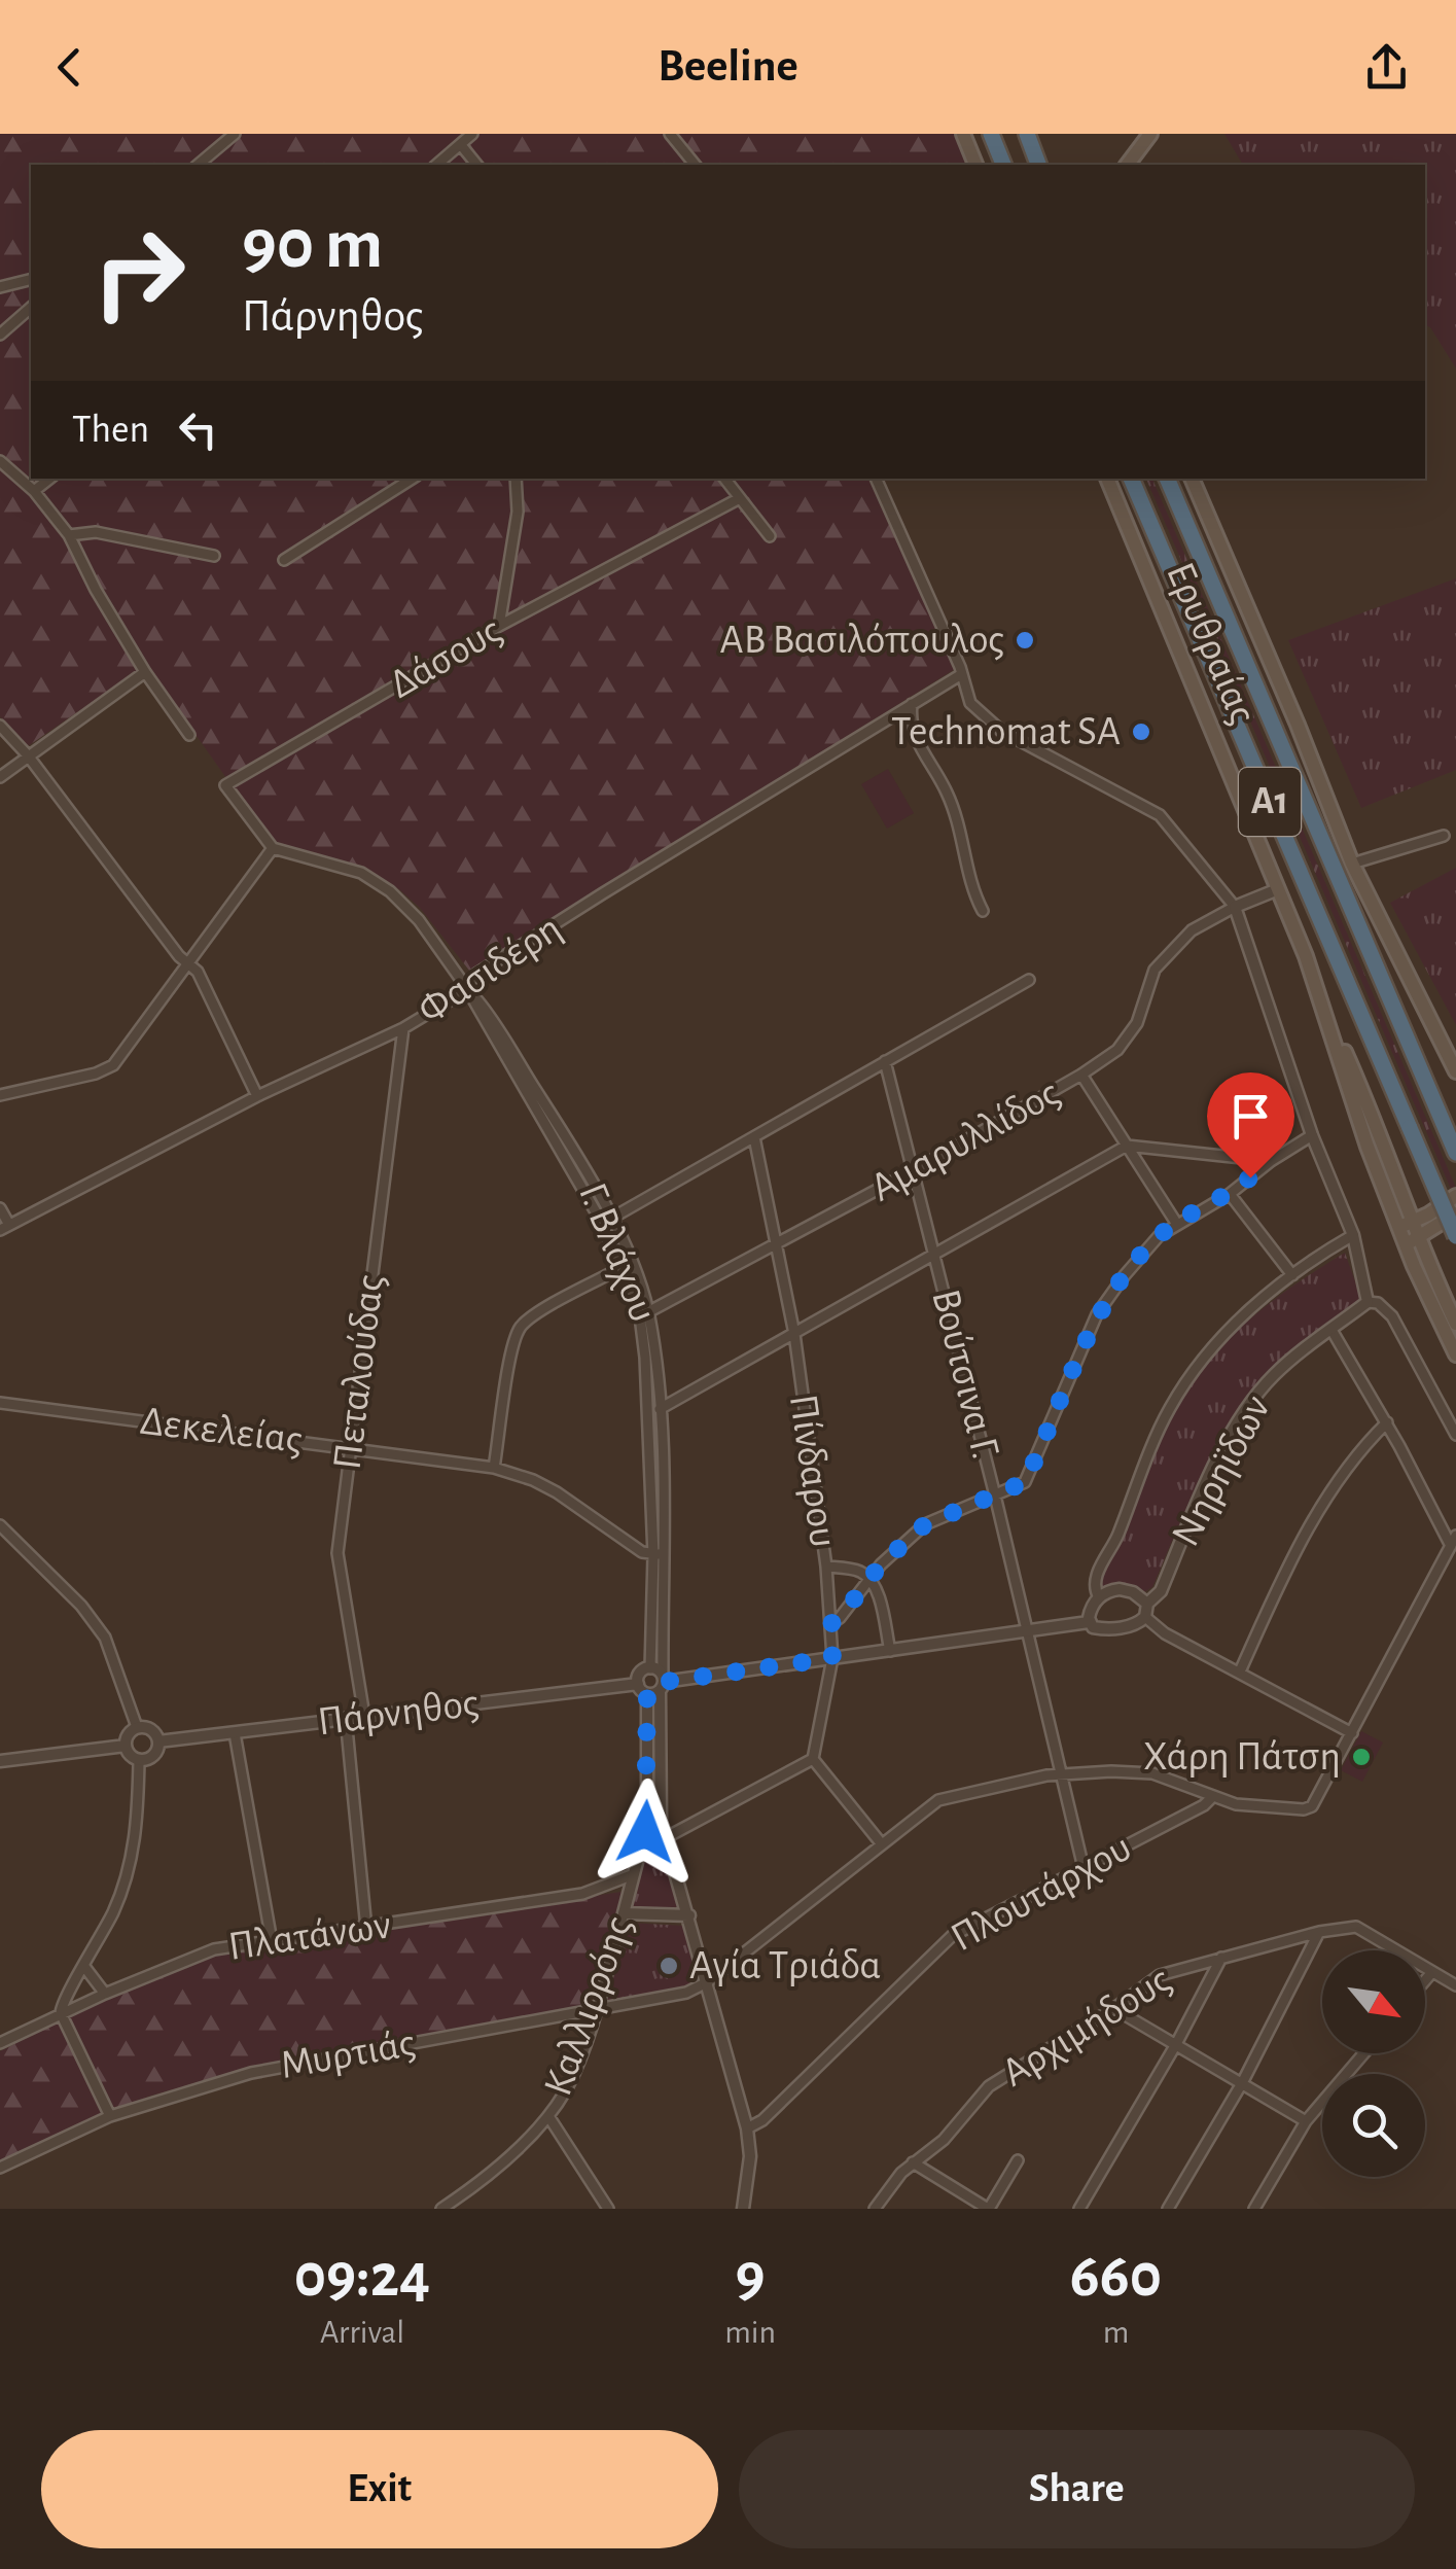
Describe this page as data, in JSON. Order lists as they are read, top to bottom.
{
  "streets": {
    "highway": ["Α1"],
    "main road": ["Ερυθραίας"],
    "street": [
      "Δάσους",
      "Φασιδέρη",
      "Αμαρυλλίδος",
      "Γ. Βλάχου",
      "Πεταλούδας",
      "Βούτσινα Γ.",
      "Δεκελείας",
      "Πίνδαρου",
      "Νηρηϊδων",
      "Πάρνηθος",
      "Πλουτάρχου",
      "Πλατάνων",
      "Καλλιρρόης",
      "Αρχιμήδους",
      "Μυρτιάς"
    ]
  },
  "crossings": [
    ["Δάσους", "Γ. Βλάχου"],
    ["Φασιδέρη", "Γ. Βλάχου"],
    ["Φασιδέρη", "Πεταλούδας"],
    ["Αμαρυλλίδος", "Γ. Βλάχου"],
    ["Αμαρυλλίδος", "Βούτσινα Γ."],
    ["Αμαρυλλίδος", "Πίνδαρου"],
    ["Γ. Βλάχου", "Δεκελείας"],
    ["Γ. Βλάχου", "Καλλιρρόης"],
    ["Πεταλούδας", "Δεκελείας"],
    ["Πεταλούδας", "Πάρνηθος"],
    ["Βούτσινα Γ.", "Πλουτάρχου"],
    ["Πλατάνων", "Καλλιρρόης"],
    ["Καλλιρρόης", "Μυρτιάς"]
  ],
  "places": [
    "ΑΒ Βασιλόπουλος",
    "Technomat SA",
    "Χάρη Πάτση",
    "Αγία Τριάδα"
  ],
  "north": "bottom right",
  "page": {
    "header": "Beeline",
    "turn": ["90 m", "Πάρνηθος"],
    "then": "Then",
    "eta": [
      "09:24",
      "Arrival",
      "9",
      "min",
      "660",
      "m"
    ],
    "buttons": ["Exit", "Share"]
  }
}
